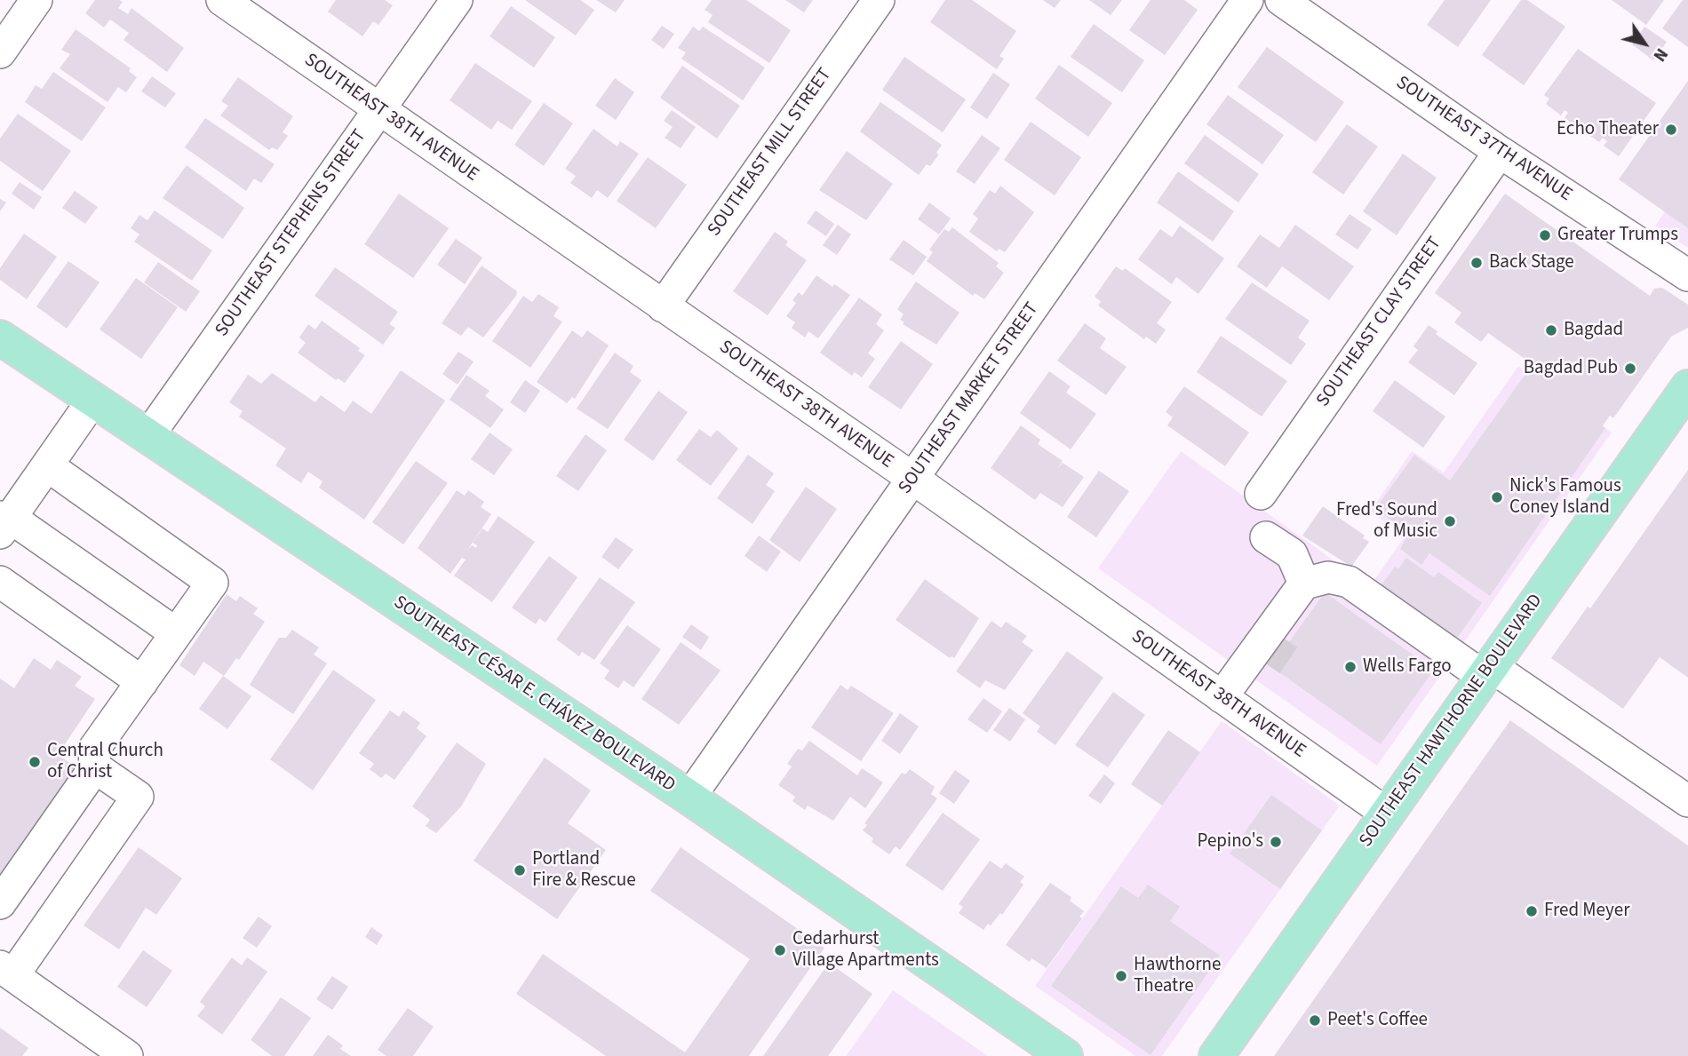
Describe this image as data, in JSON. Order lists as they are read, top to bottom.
{
  "streets": {
    "main road": ["SOUTHEAST CÉSAR E. CHÁVEZ BOULEVARD", "SOUTHEAST HAWTHORNE BOULEVARD"],
    "street": [
      "SOUTHEAST 38TH AVENUE",
      "SOUTHEAST 37TH AVENUE",
      "SOUTHEAST MILL STREET",
      "SOUTHEAST STEPHENS STREET",
      "SOUTHEAST CLAY STREET",
      "SOUTHEAST MARKET STREET"
    ]
  },
  "crossings": [
    ["SOUTHEAST 38TH AVENUE", "SOUTHEAST MILL STREET"],
    ["SOUTHEAST 38TH AVENUE", "SOUTHEAST STEPHENS STREET"],
    ["SOUTHEAST 38TH AVENUE", "SOUTHEAST MARKET STREET"],
    ["SOUTHEAST 38TH AVENUE", "SOUTHEAST HAWTHORNE BOULEVARD"],
    ["SOUTHEAST 37TH AVENUE", "SOUTHEAST CLAY STREET"],
    ["SOUTHEAST STEPHENS STREET", "SOUTHEAST CÉSAR E. CHÁVEZ BOULEVARD"],
    ["SOUTHEAST MARKET STREET", "SOUTHEAST CÉSAR E. CHÁVEZ BOULEVARD"]
  ],
  "places": [
    "Echo Theater",
    "Greater Trumps",
    "Back Stage",
    "Bagdad",
    "Bagdad Pub",
    "Nick's Famous Coney Island",
    "Fred's Sound of Music",
    "Wells Fargo",
    "Central Church of Christ",
    "Pepino's",
    "Portland Fire & Rescue",
    "Fred Meyer",
    "Cedarhurst Village Apartments",
    "Hawthorne Theatre",
    "Peet's Coffee"
  ],
  "north": "bottom right"
}
